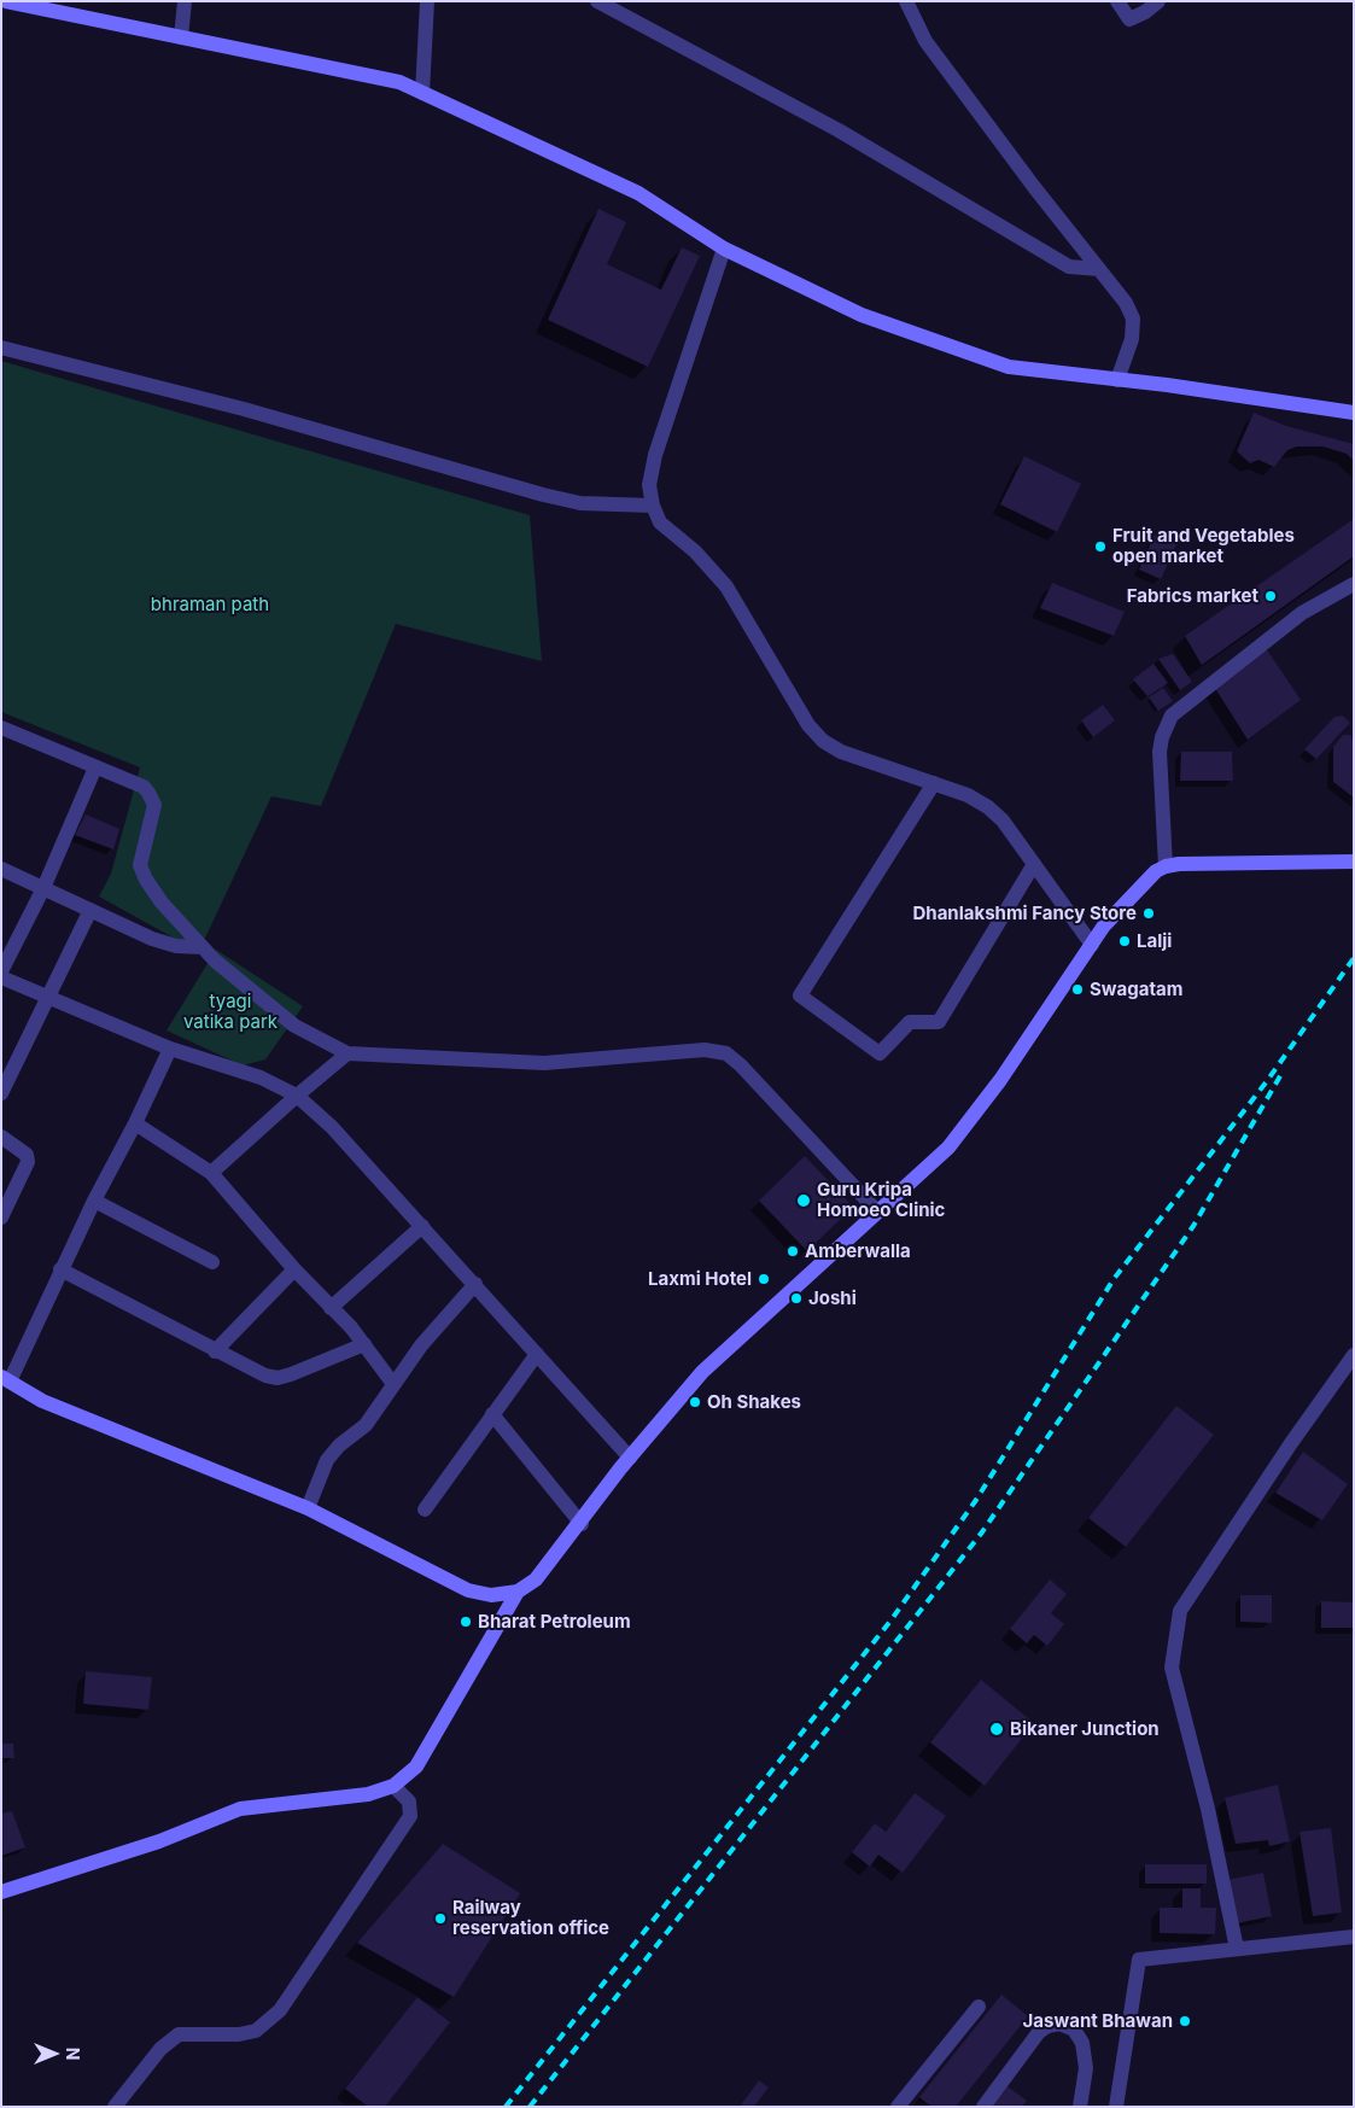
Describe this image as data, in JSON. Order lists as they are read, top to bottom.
{
  "parks": ["bhraman path", "tyagi vatika park"],
  "places": [
    "Fruit and Vegetables open market",
    "Fabrics market",
    "Dhanlakshmi Fancy Store",
    "Lalji",
    "Swagatam",
    "Guru Kripa Homoeo Clinic",
    "Amberwalla",
    "Laxmi Hotel",
    "Joshi",
    "Oh Shakes",
    "Bharat Petroleum",
    "Bikaner Junction",
    "Railway reservation office",
    "Jaswant Bhawan"
  ],
  "north": "right"
}
